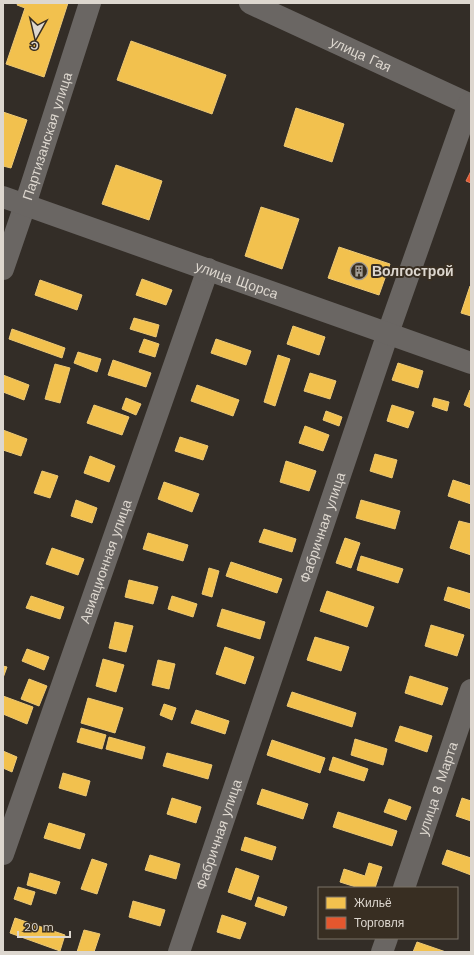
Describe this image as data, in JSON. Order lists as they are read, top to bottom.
{
  "streets": {
    "street": [
      "улица Гая",
      "Партизанская улица",
      "улица Щорса",
      "Фабричная улица",
      "Авиационная улица",
      "улица 8 Марта"
    ]
  },
  "crossings": [
    ["улица Гая", "Фабричная улица"],
    ["Партизанская улица", "улица Щорса"],
    ["улица Щорса", "Фабричная улица"],
    ["улица Щорса", "Авиационная улица"]
  ],
  "places": {
    "building": ["Волгострой"]
  },
  "legend": ["Жильё", "Торговля"],
  "scale_bar": "20 m",
  "north": "bottom"
}
